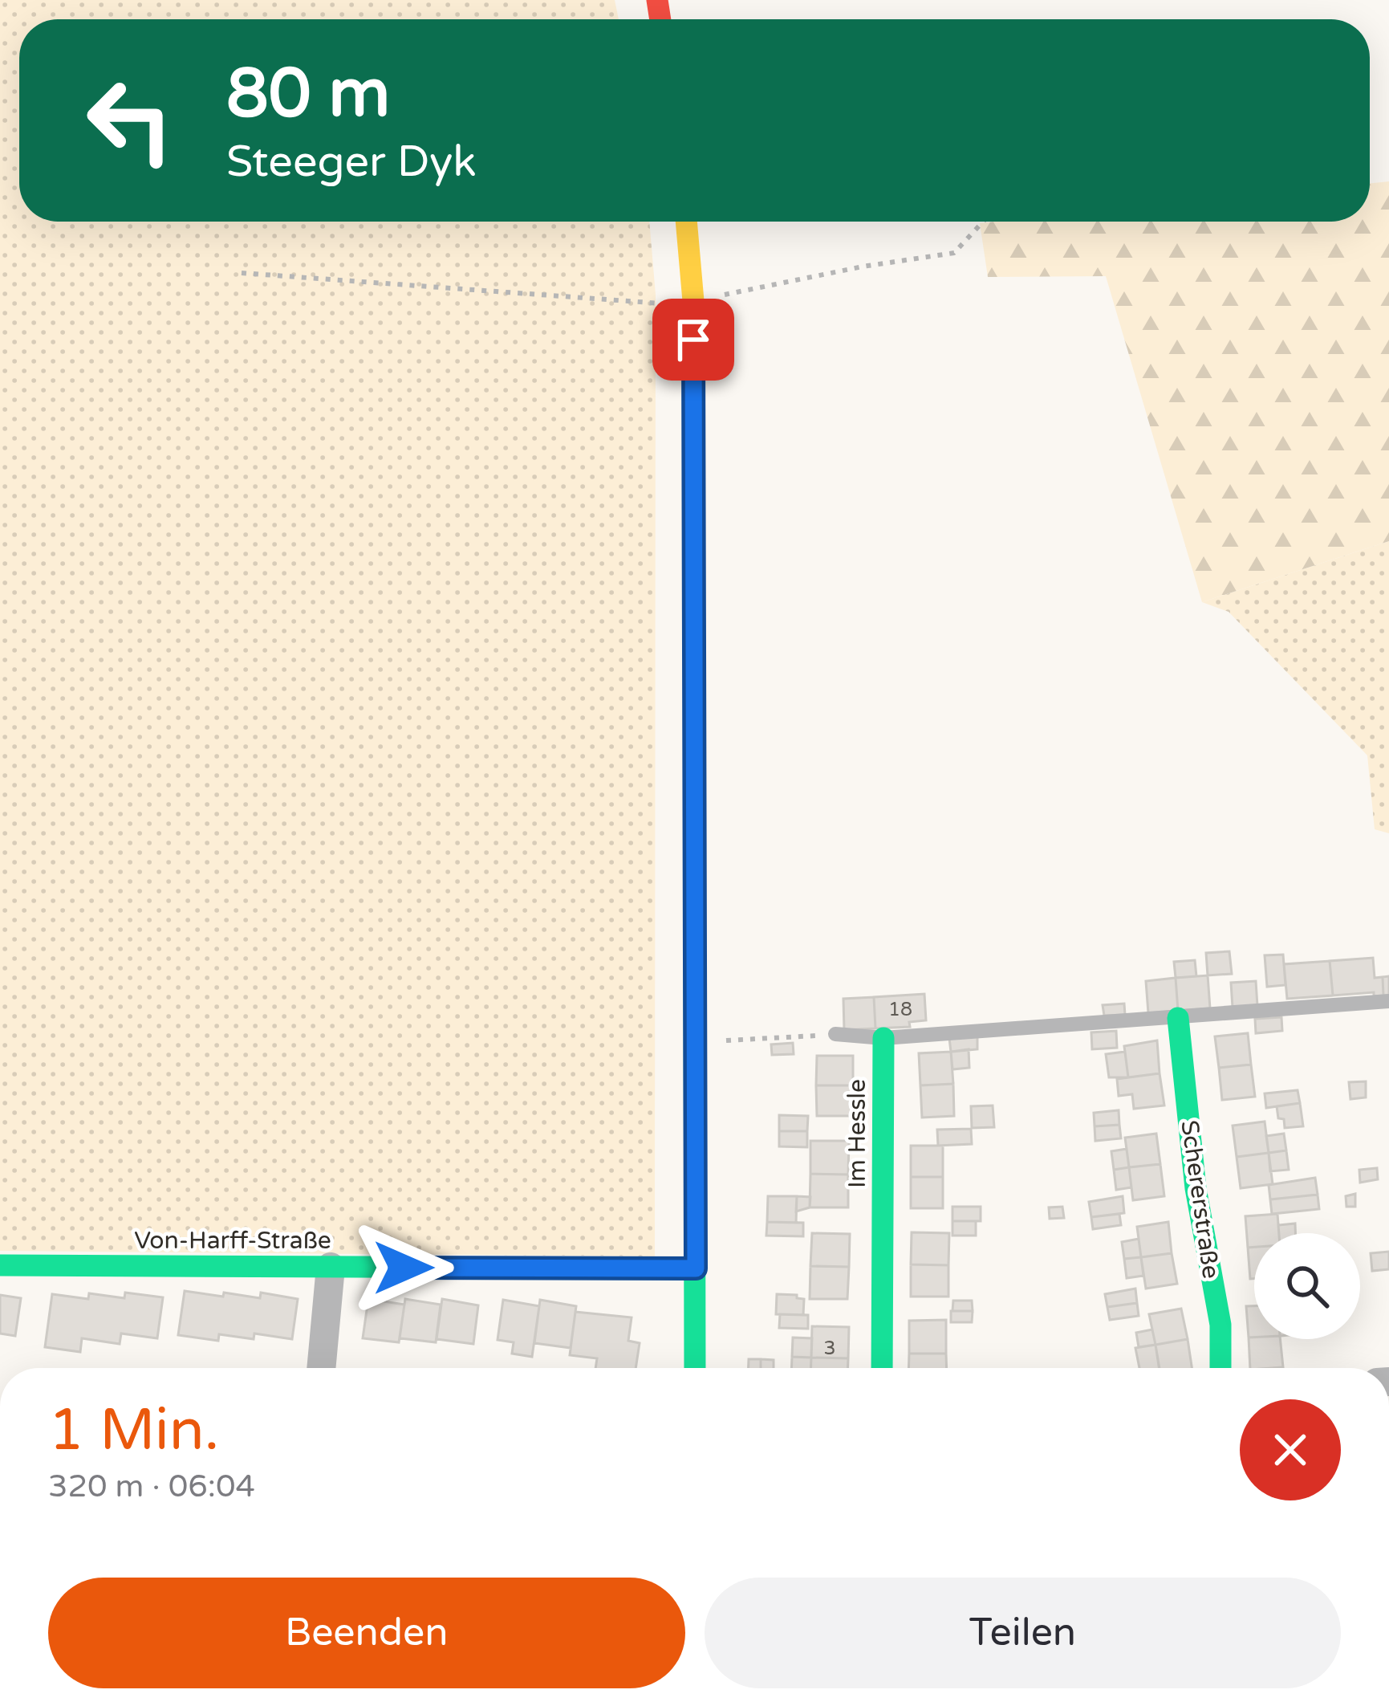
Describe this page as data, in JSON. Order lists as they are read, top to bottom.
{
  "streets": {
    "street": ["Im Hessle", "Schererstraße", "Von-Harff-Straße"]
  },
  "house_numbers": ["18", "3"],
  "page": {
    "turn": ["80 m", "Steeger Dyk"],
    "heading": ["1 Min.", "320 m · 06:04"],
    "buttons": ["Beenden", "Teilen"]
  }
}
